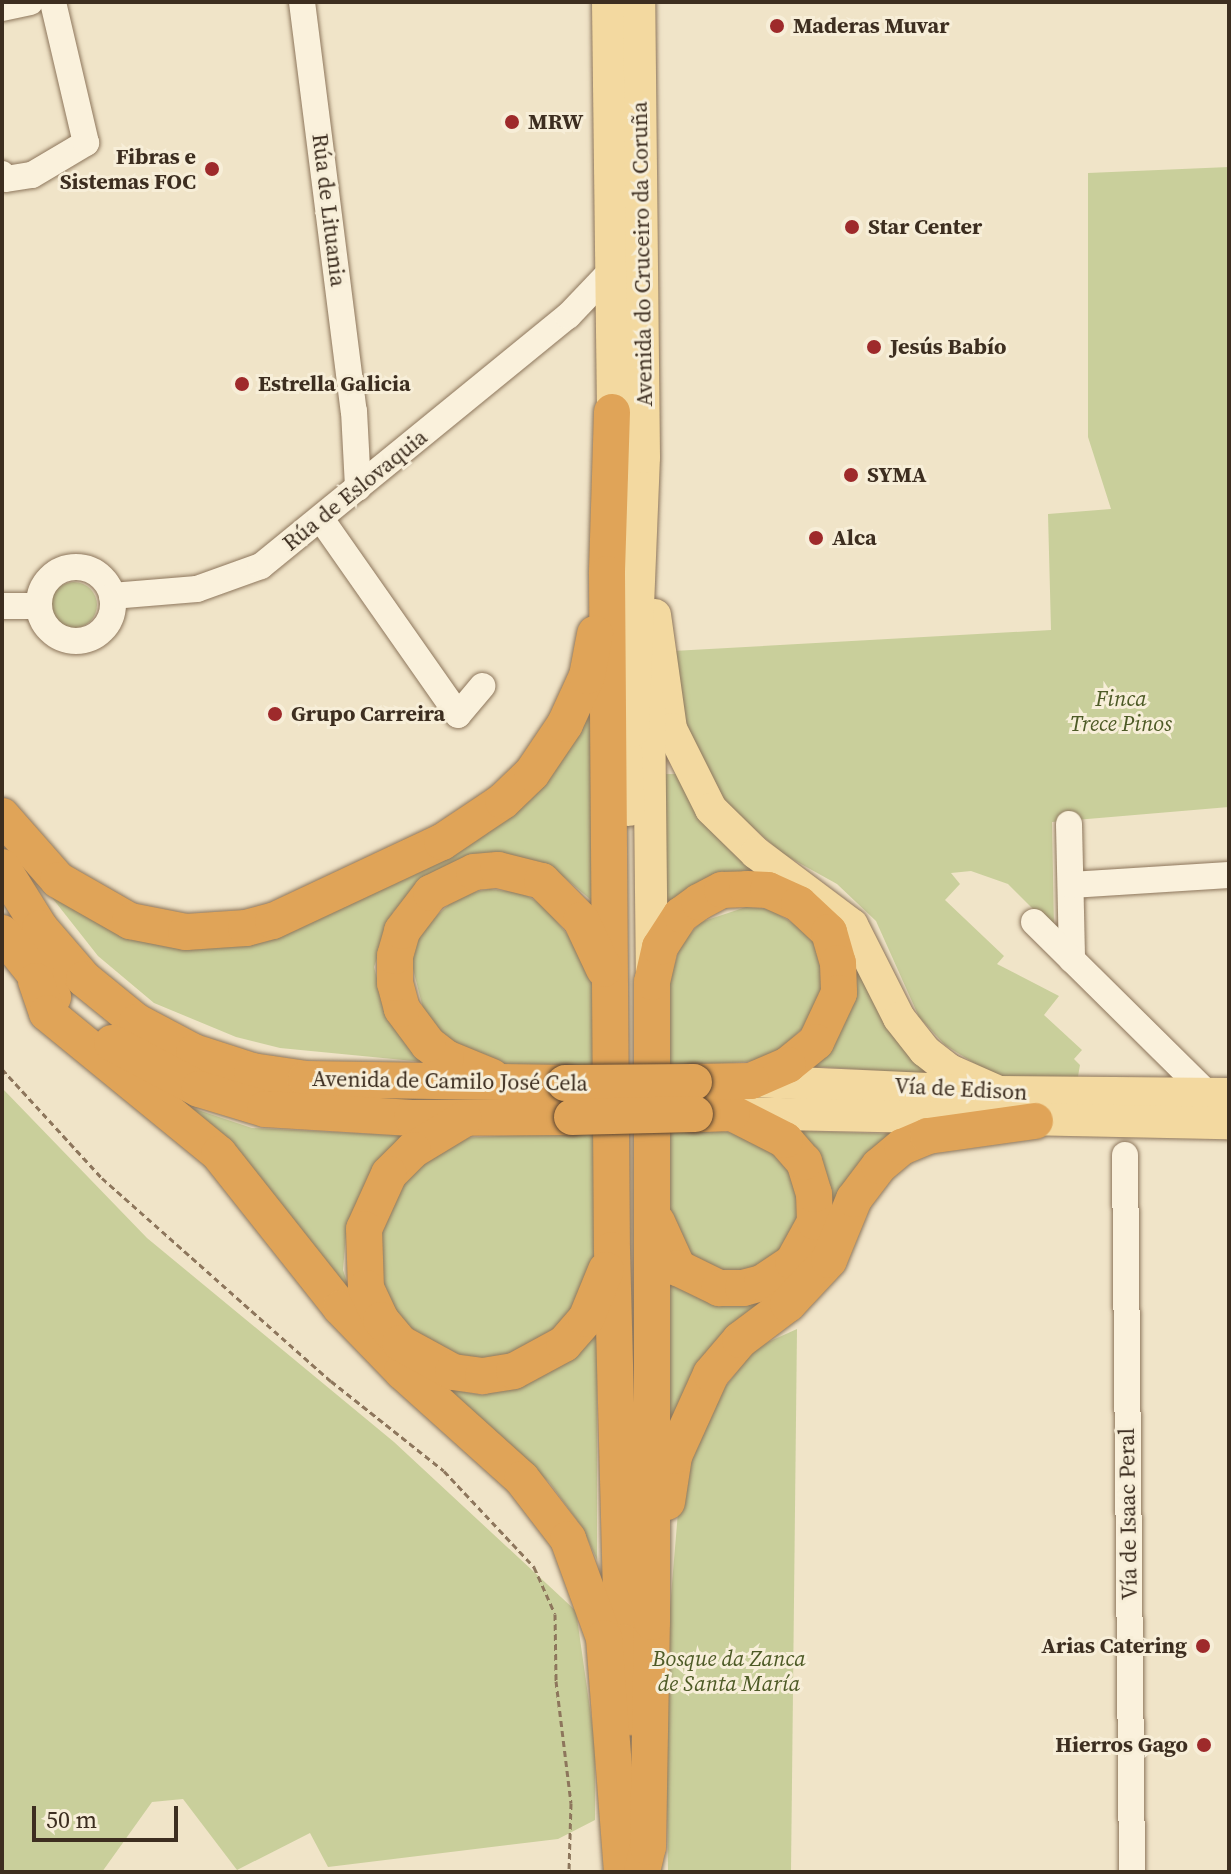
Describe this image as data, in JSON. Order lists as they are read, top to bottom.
{
  "streets": {
    "highway": ["Avenida de Camilo José Cela", "Vía de Edison"],
    "main road": ["Avenida do Cruceiro da Coruña"],
    "street": ["Rúa de Lituania", "Rúa de Eslovaquia", "Vía de Isaac Peral"]
  },
  "crossings": [
    ["Rúa de Lituania", "Rúa de Eslovaquia"],
    ["Avenida do Cruceiro da Coruña", "Rúa de Eslovaquia"],
    ["Avenida de Camilo José Cela", "Vía de Edison"]
  ],
  "parks": ["Finca Trece Pinos", "Bosque da Zanca de Santa María"],
  "places": [
    "Maderas Muvar",
    "MRW",
    "Fibras e Sistemas FOC",
    "Star Center",
    "Jesús Babío",
    "Estrella Galicia",
    "SYMA",
    "Alca",
    "Grupo Carreira",
    "Arias Catering",
    "Hierros Gago"
  ],
  "scale_bar": "50 m"
}
